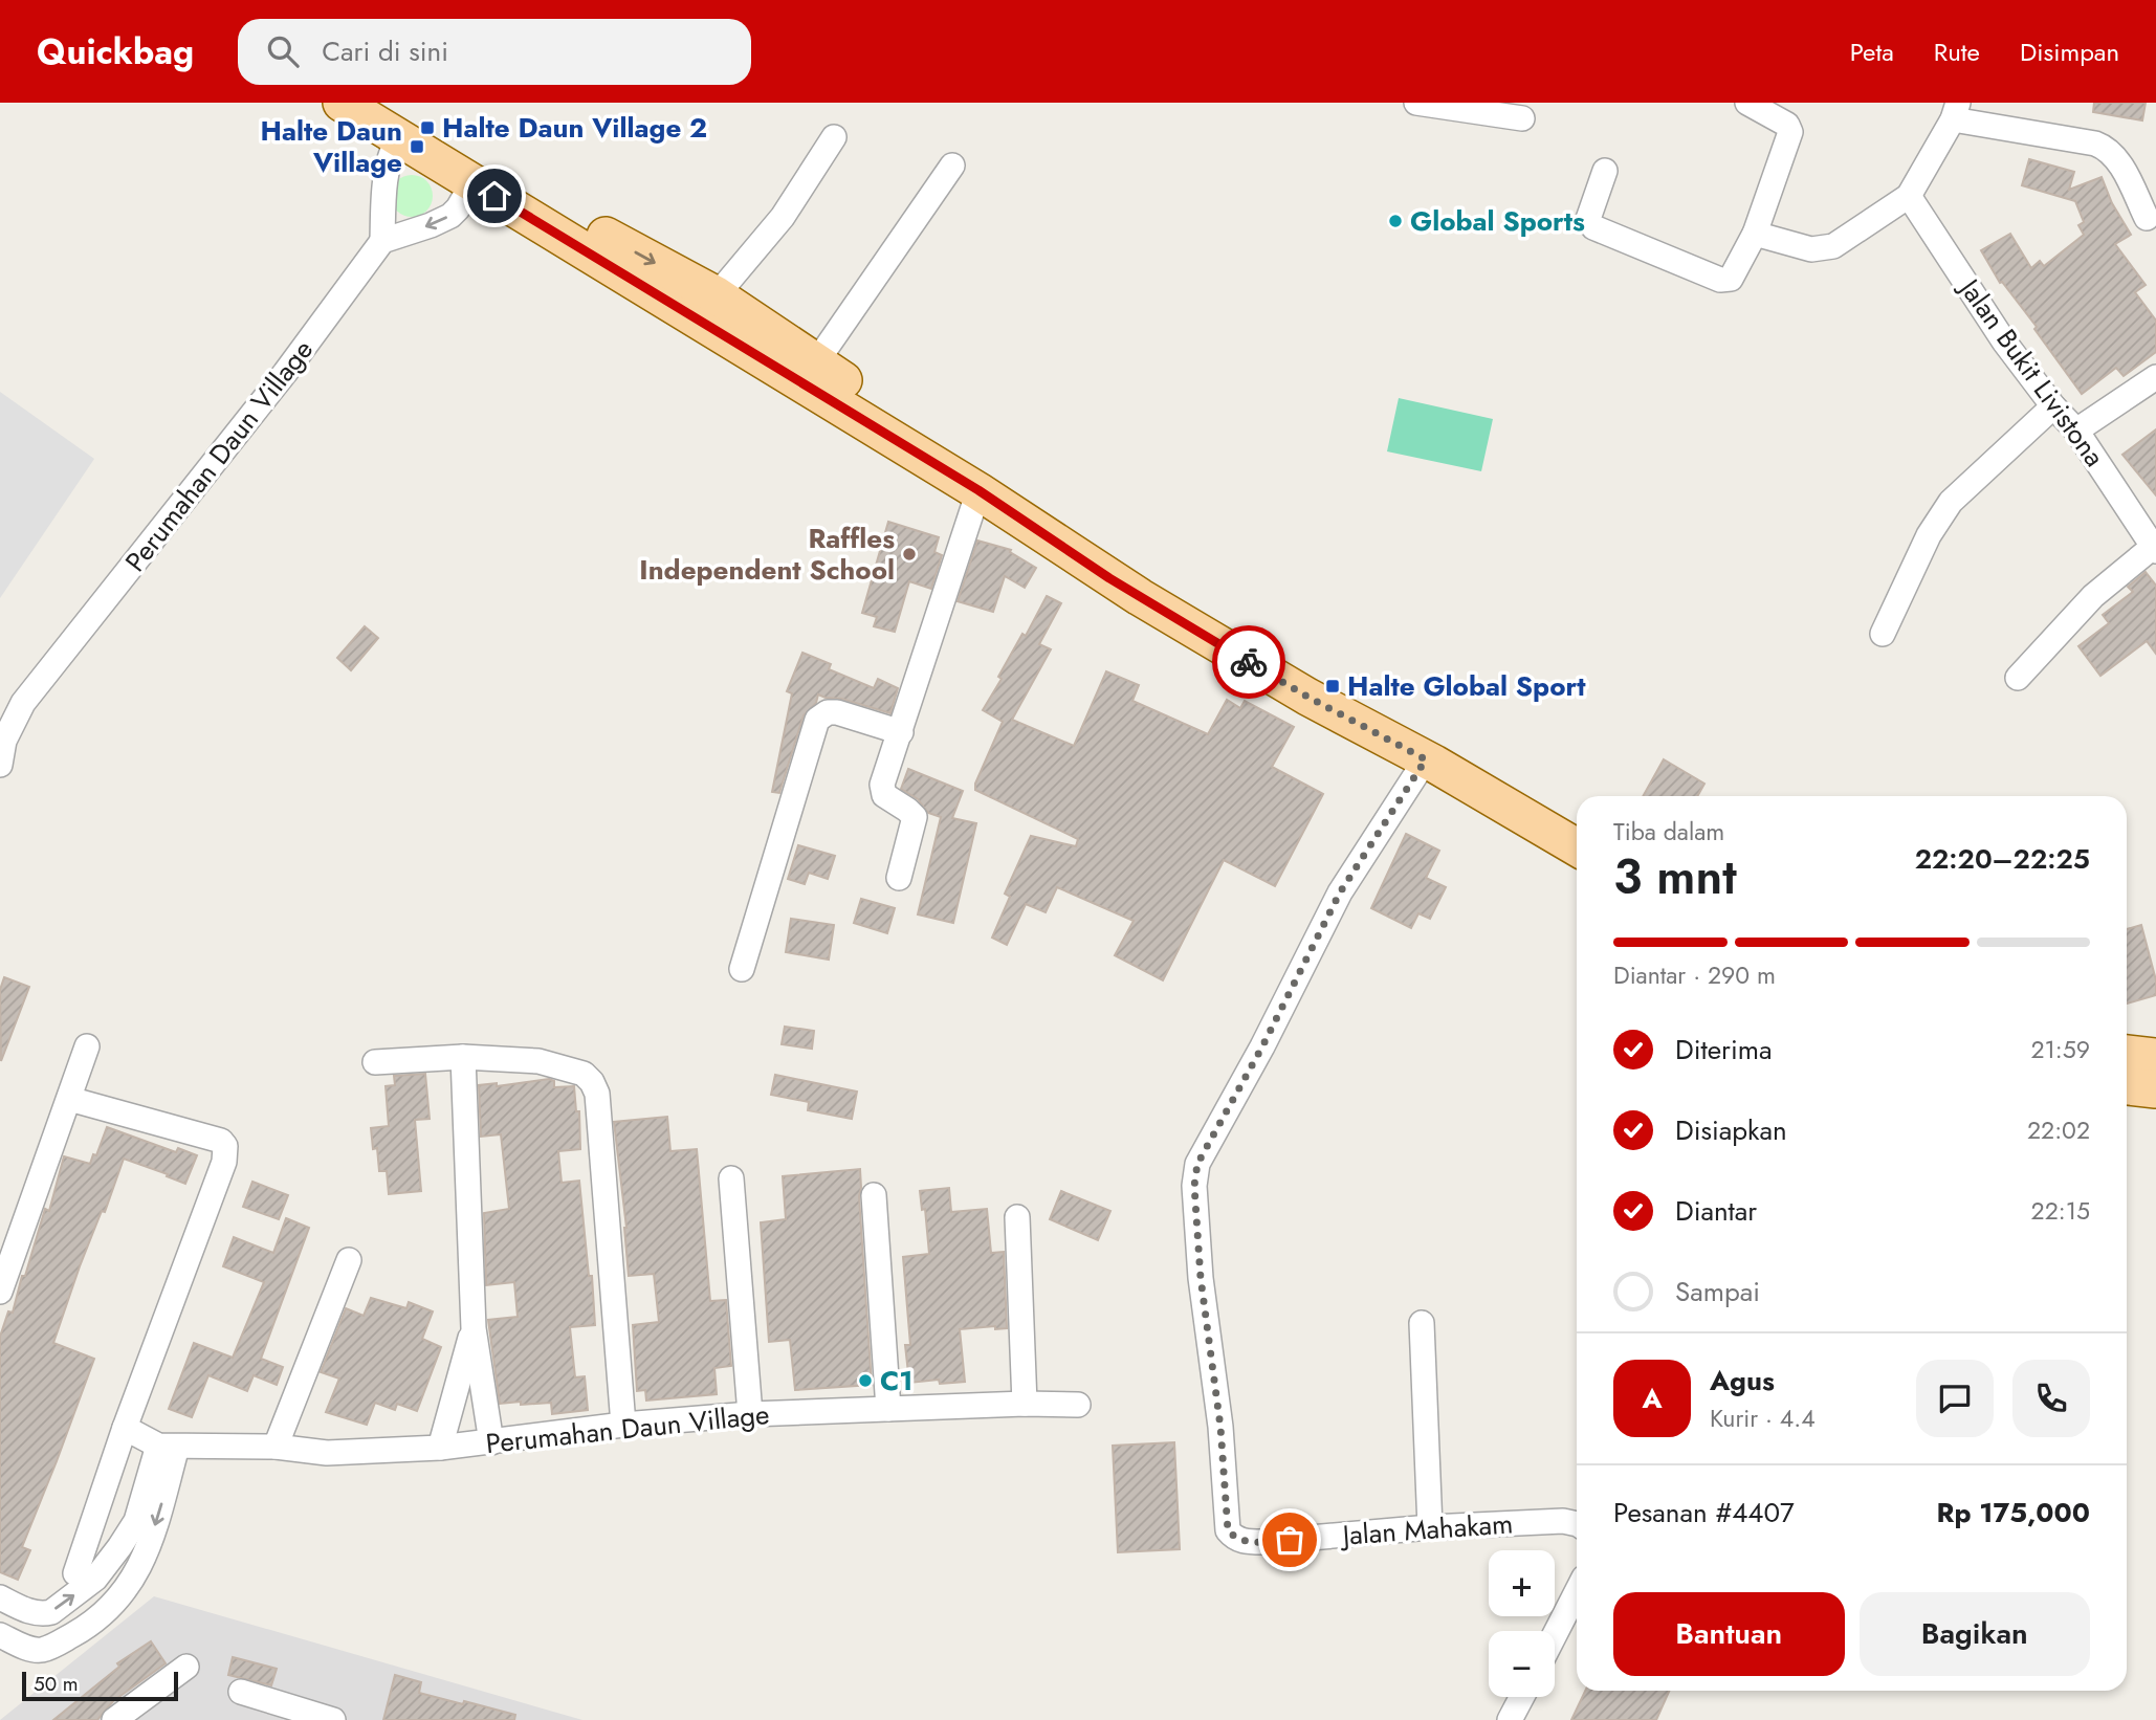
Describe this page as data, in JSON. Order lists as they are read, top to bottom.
{
  "streets": {
    "street": ["Jalan Bukit Livistona", "Perumahan Daun Village", "Jalan Mahakam"]
  },
  "places": {
    "transit": ["Halte Daun Village 2", "Halte Daun Village", "Halte Global Sport"],
    "other": ["Global Sports", "Raffles Independent School", "C1"]
  },
  "scale_bar": "50 m",
  "page": {
    "header": "Quickbag",
    "search": "Cari di sini",
    "nav": ["Peta", "Rute", "Disimpan"],
    "heading": ["3 mnt", "Tiba dalam", "22:20–22:25"],
    "panel": [
      "Agus",
      "Kurir · 4.4",
      "Pesanan #4407",
      "Rp 175,000"
    ],
    "bar": "Diantar · 290 m",
    "list": [
      ["Diterima", "21:59"],
      ["Disiapkan", "22:02"],
      ["Diantar", "22:15"],
      "Sampai"
    ],
    "round": "A",
    "map_buttons": ["+", "−"],
    "buttons": ["Bantuan", "Bagikan"],
    "scale": "50 m"
  }
}
